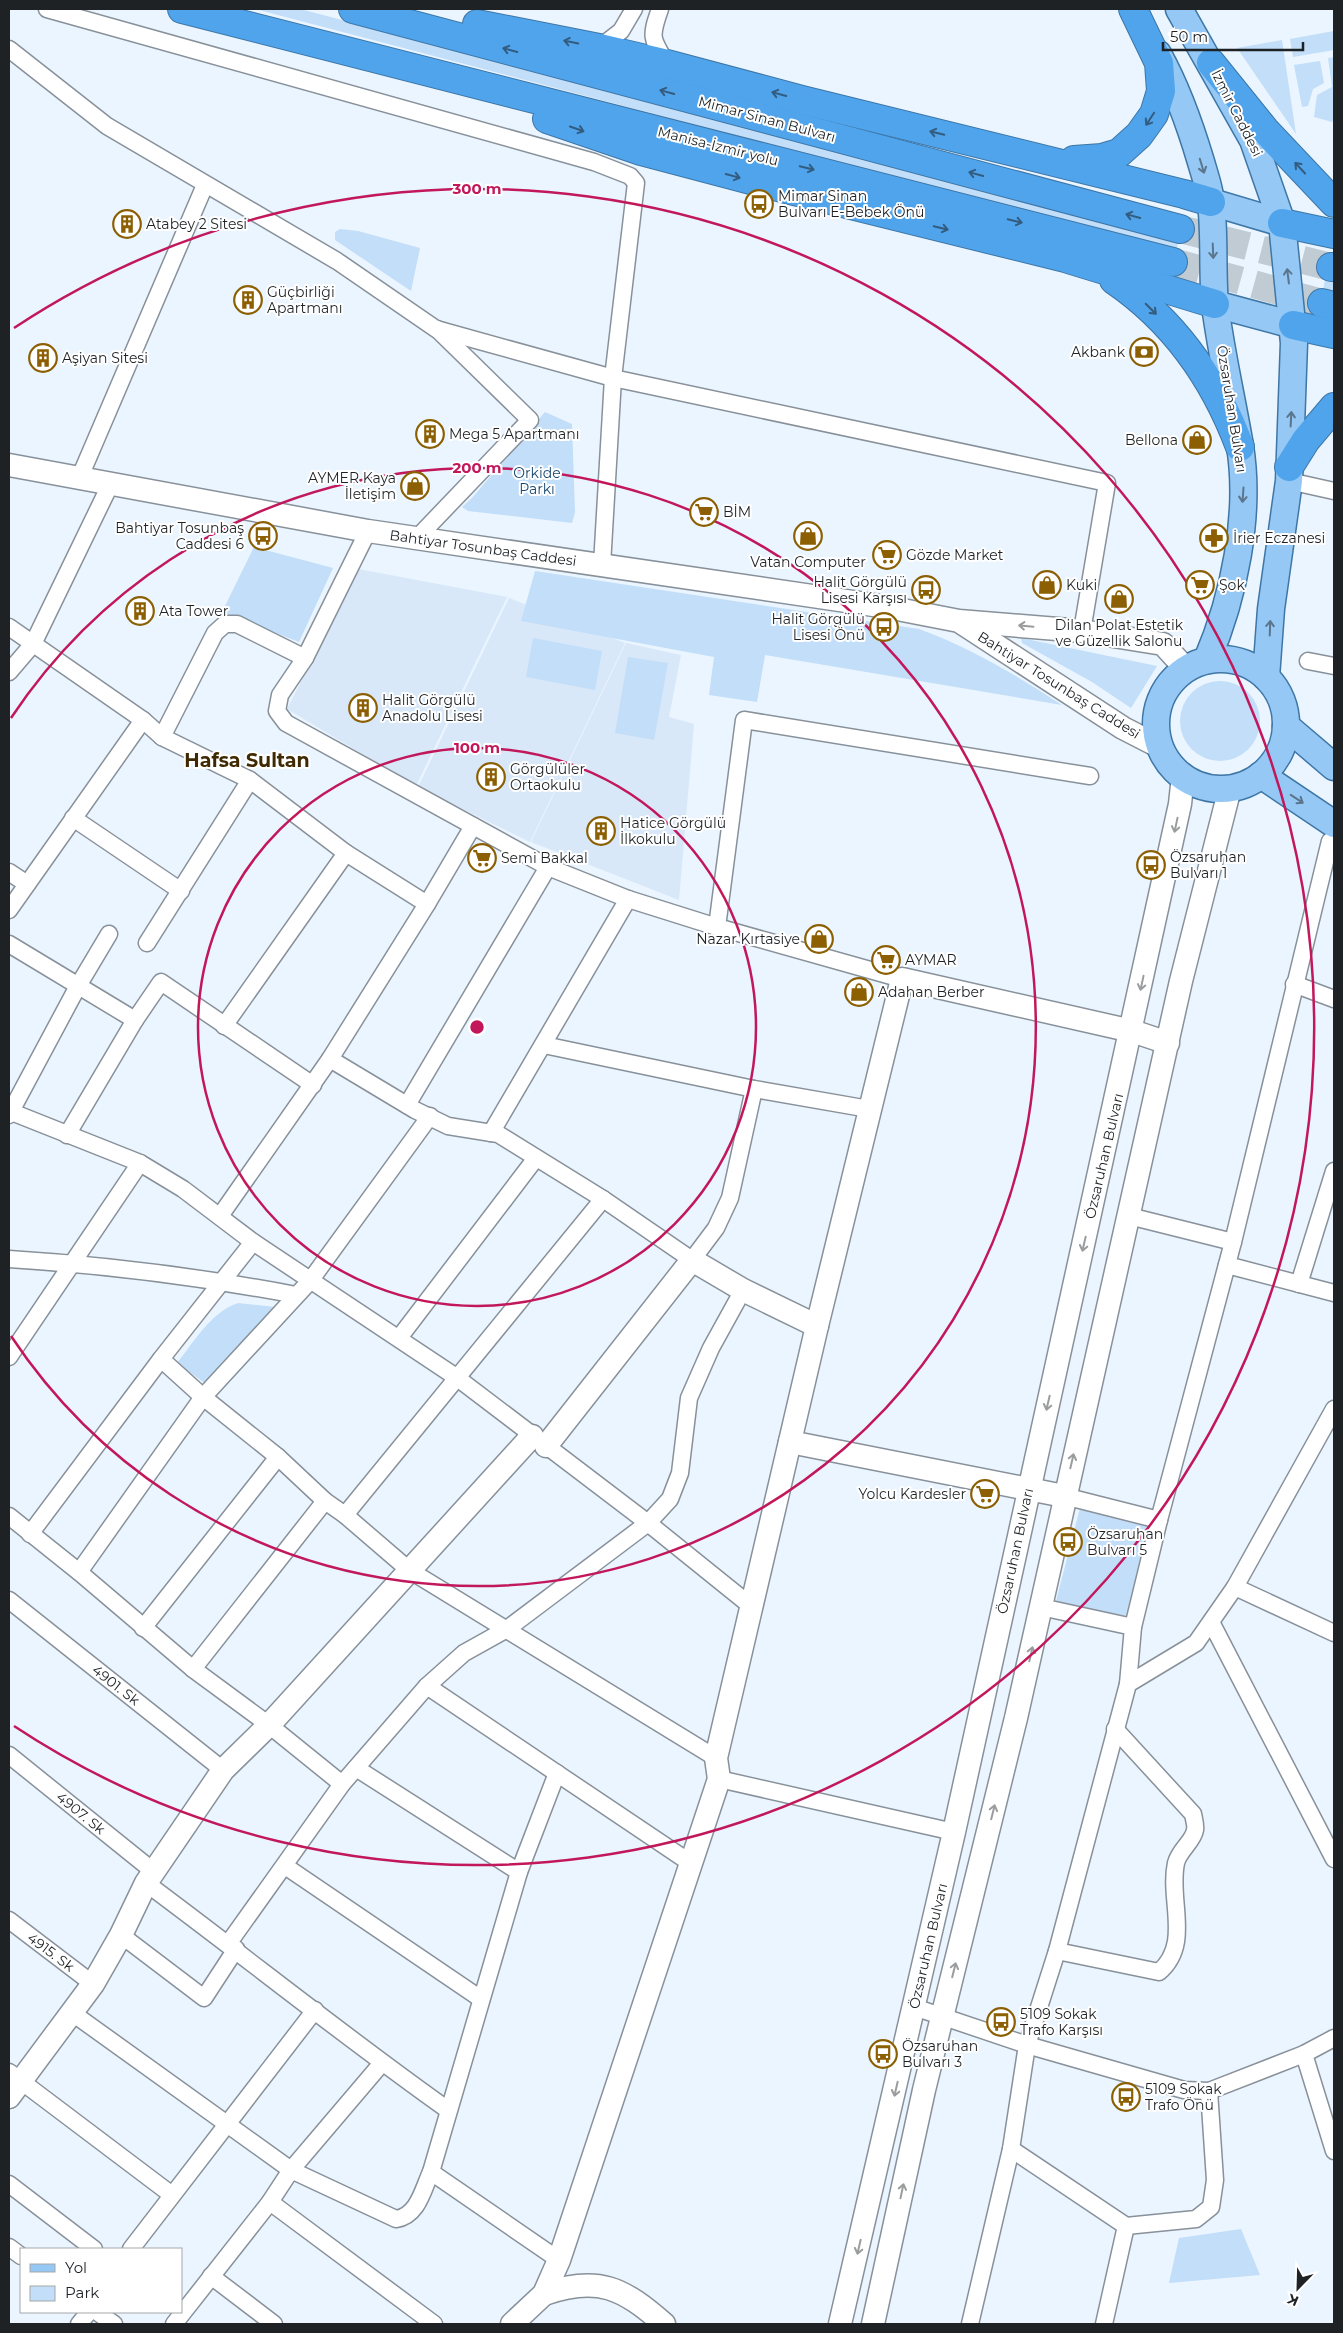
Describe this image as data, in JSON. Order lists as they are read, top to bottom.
{
  "streets": {
    "highway": ["Mimar Sinan Bulvarı", "Manisa-İzmir yolu"],
    "main road": ["İzmir Caddesi", "Özsaruhan Bulvarı"],
    "street": [
      "Bahtiyar Tosunbaş Caddesi",
      "4901. Sk",
      "4907. Sk",
      "4915. Sk"
    ]
  },
  "crossings": [
    ["Özsaruhan Bulvarı", "Bahtiyar Tosunbaş Caddesi"]
  ],
  "one_way": ["Özsaruhan Bulvarı"],
  "districts": ["Hafsa Sultan"],
  "parks": ["Orkide Parkı"],
  "places": {
    "bus stop": [
      "Mimar Sinan Bulvarı E-Bebek Önü",
      "Bahtiyar Tosunbaş Caddesi 6",
      "Halit Görgülü Lisesi Karşısı",
      "Halit Görgülü Lisesi Önü",
      "Özsaruhan Bulvarı 1",
      "Özsaruhan Bulvarı 5",
      "5109 Sokak Trafo Karşısı",
      "Özsaruhan Bulvarı 3",
      "5109 Sokak Trafo Önü"
    ],
    "building": [
      "Atabey 2 Sitesi",
      "Güçbirliği Apartmanı",
      "Aşiyan Sitesi",
      "Mega 5 Apartmanı",
      "Ata Tower",
      "Halit Görgülü Anadolu Lisesi",
      "Görgülüler Ortaokulu",
      "Hatice Görgülü İlkokulu"
    ],
    "bank": ["Akbank"],
    "shop": [
      "Bellona",
      "AYMER Kaya İletişim",
      "Vatan Computer",
      "Kuki",
      "Dilan Polat Estetik ve Güzellik Salonu",
      "Nazar Kırtasiye",
      "Adahan Berber"
    ],
    "supermarket": [
      "BİM",
      "Gözde Market",
      "Şok",
      "Semi Bakkal",
      "AYMAR",
      "Yolcu Kardesler"
    ],
    "pharmacy": ["İrier Eczanesi"]
  },
  "legend": ["Yol", "Park"],
  "scale_bar": "50 m",
  "north": "bottom left",
  "rings": ["300 m", "200 m", "100 m"]
}
